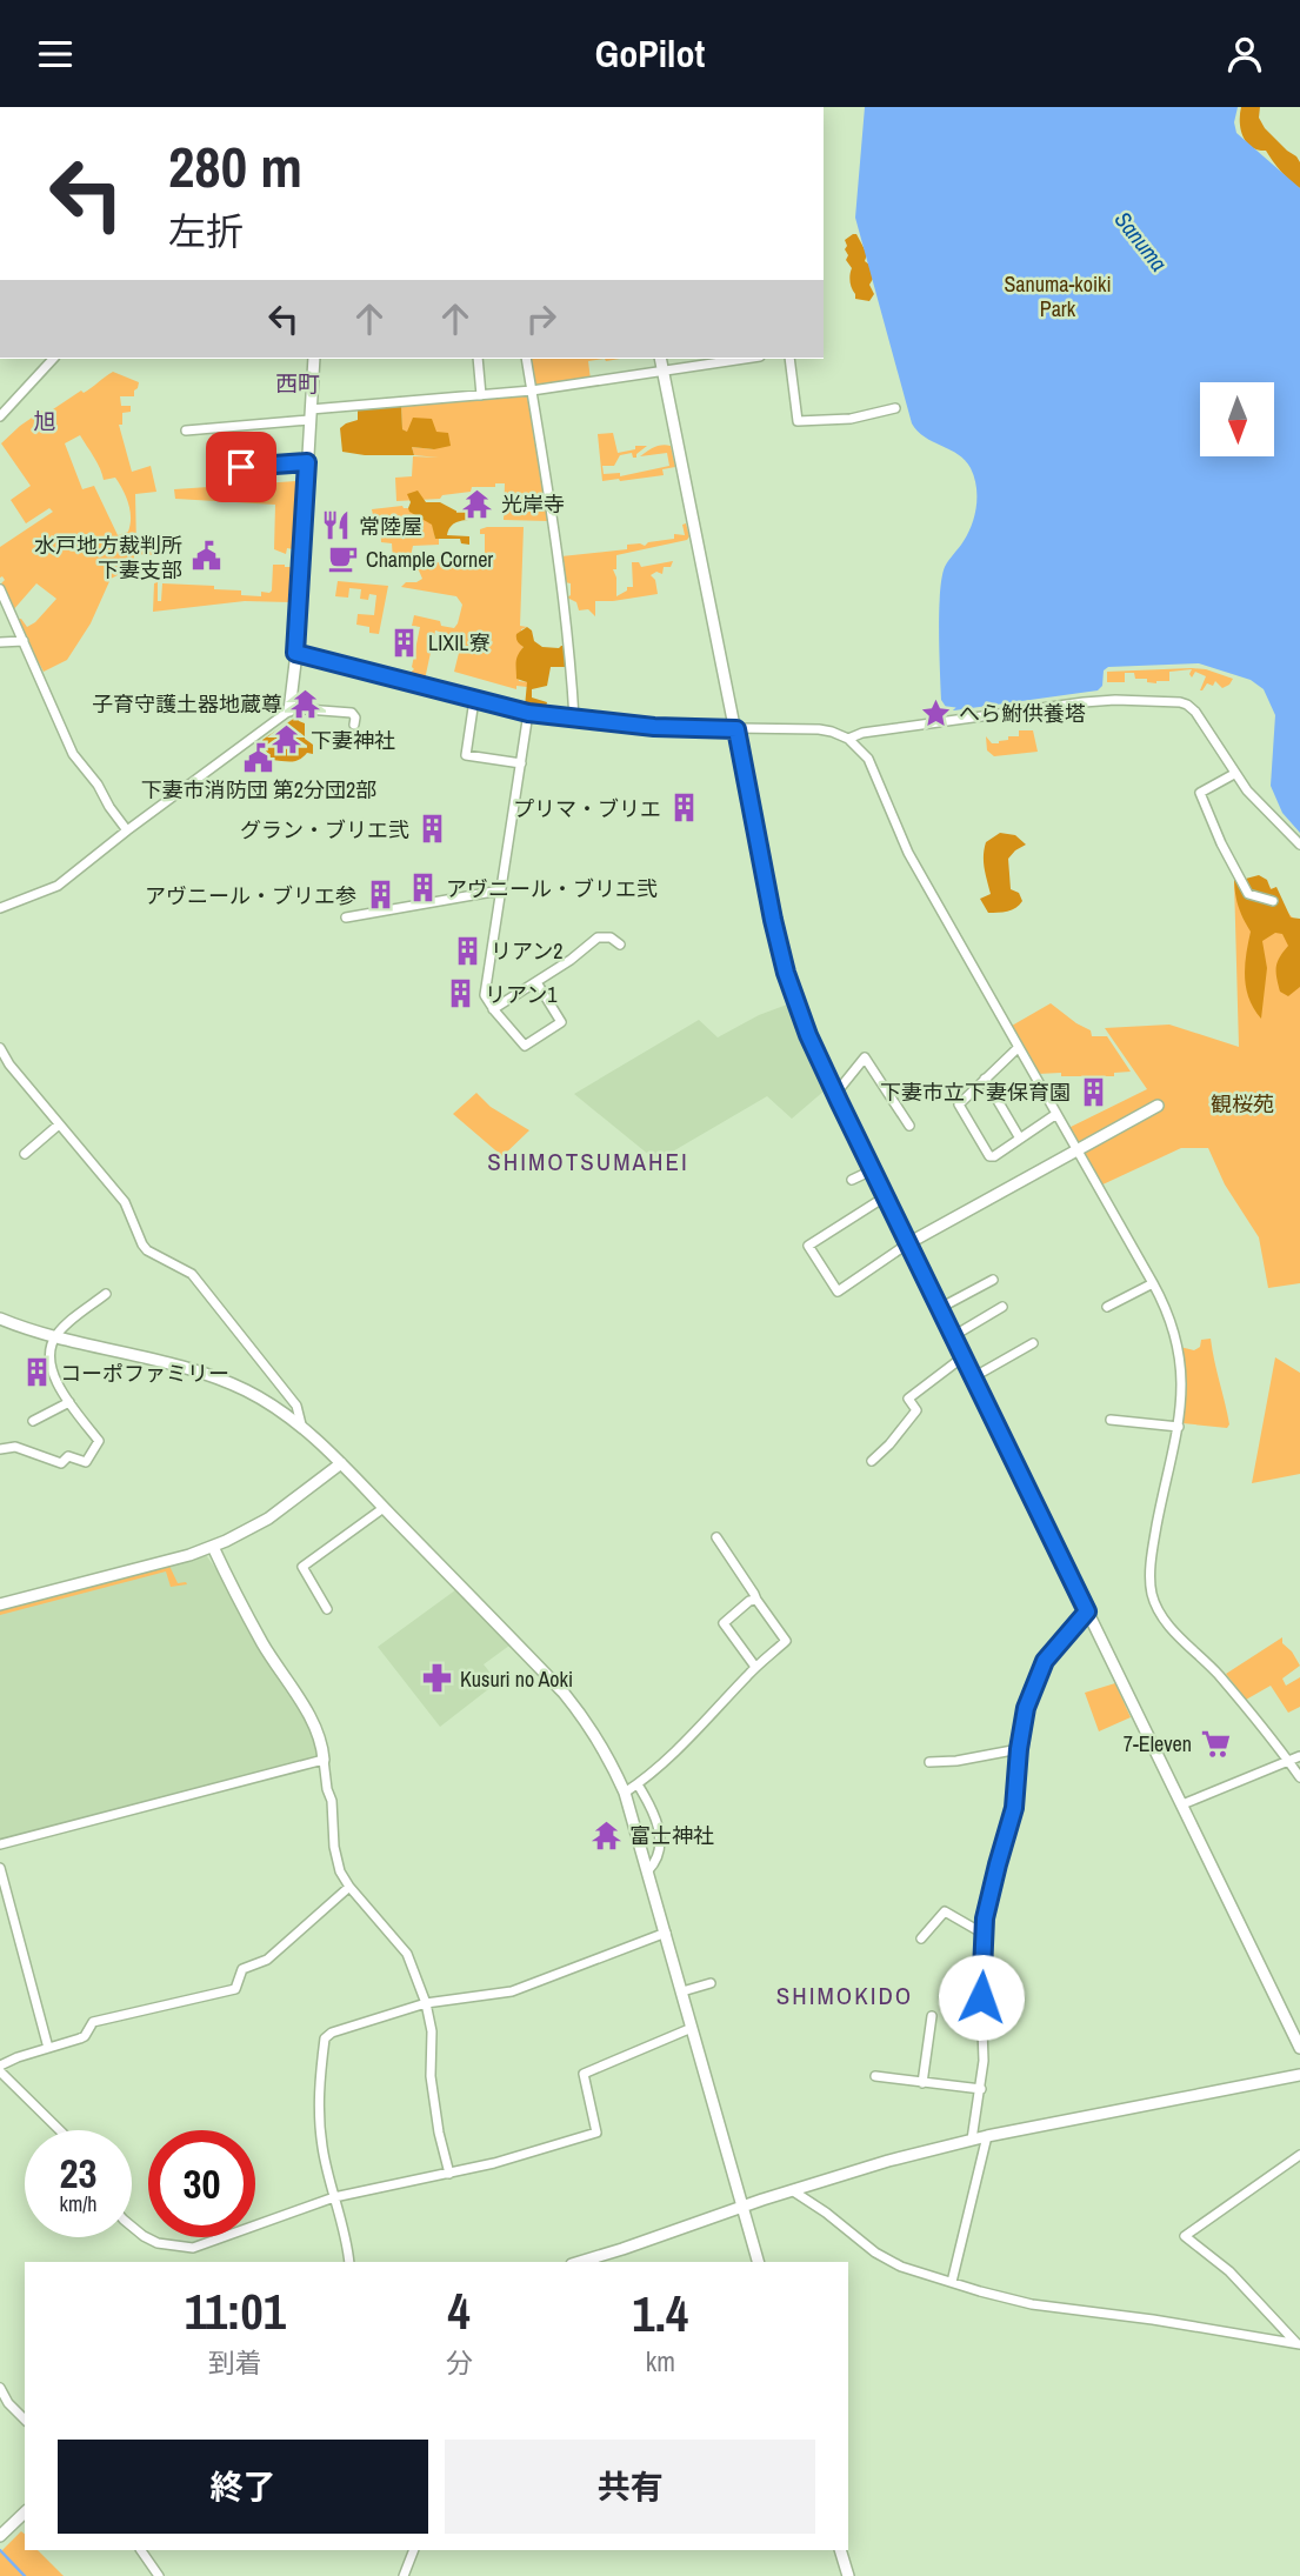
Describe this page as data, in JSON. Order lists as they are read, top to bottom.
{
  "districts": [
    "西町",
    "旭",
    "SHIMOTSUMAHEI",
    "SHIMOKIDO"
  ],
  "water": ["Sanuma"],
  "parks": ["Sanuma-koiki Park", "観桜苑"],
  "places": {
    "temple": [
      "光岸寺",
      "子育守護土器地蔵尊",
      "下妻神社",
      "富士神社"
    ],
    "restaurant": ["常陸屋"],
    "public building": ["水戸地方裁判所 下妻支部", "下妻市消防団 第2分団2部"],
    "cafe": ["Chample Corner"],
    "building": [
      "LIXIL寮",
      "プリマ・ブリエ",
      "グラン・ブリエ弐",
      "アヴニール・ブリエ弐",
      "アヴニール・ブリエ参",
      "リアン2",
      "リアン1",
      "下妻市立下妻保育園",
      "コーポファミリー"
    ],
    "place": ["へら鮒供養塔"],
    "pharmacy": ["Kusuri no Aoki"],
    "supermarket": ["7-Eleven"]
  },
  "north": "bottom",
  "page": {
    "header": "GoPilot",
    "turn": ["280 m", "左折"],
    "speed": "23 km/h",
    "limit": "30",
    "eta": [
      "11:01",
      "到着",
      "4",
      "分",
      "1.4",
      "km"
    ],
    "buttons": ["終了", "共有"]
  }
}
